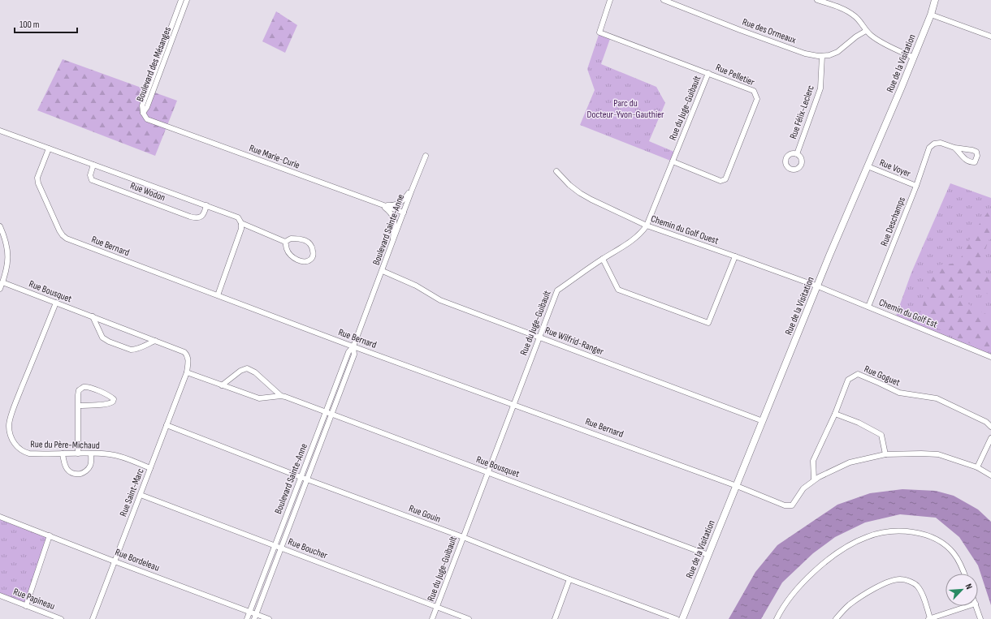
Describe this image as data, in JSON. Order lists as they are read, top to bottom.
{
  "streets": {
    "main road": ["Rue de la Visitation"],
    "street": [
      "Rue des Ormeaux",
      "Boulevard des Mésanges",
      "Rue Pelletier",
      "Rue du Juge-Guibault",
      "Rue Félix-Leclerc",
      "Rue Marie-Curie",
      "Rue Voyer",
      "Rue Wodon",
      "Rue Deschamps",
      "Boulevard Sainte-Anne",
      "Chemin du Golf Ouest",
      "Rue Bernard",
      "Rue Bousquet",
      "Chemin du Golf Est",
      "Rue Wilfrid-Ranger",
      "Rue Goguet",
      "Rue du Père-Michaud",
      "Rue Saint-Marc",
      "Rue Gouin",
      "Rue Boucher",
      "Rue Bordeleau",
      "Rue Papineau"
    ]
  },
  "crossings": [
    ["Rue des Ormeaux", "Rue Félix-Leclerc"],
    ["Rue de la Visitation", "Rue Voyer"],
    ["Rue de la Visitation", "Chemin du Golf Ouest"],
    ["Rue de la Visitation", "Rue Bernard"],
    ["Rue de la Visitation", "Rue Bousquet"],
    ["Rue de la Visitation", "Chemin du Golf Est"],
    ["Rue de la Visitation", "Rue Wilfrid-Ranger"],
    ["Boulevard des Mésanges", "Rue Marie-Curie"],
    ["Rue Pelletier", "Rue du Juge-Guibault"],
    ["Rue du Juge-Guibault", "Chemin du Golf Ouest"],
    ["Rue du Juge-Guibault", "Rue Bernard"],
    ["Rue du Juge-Guibault", "Rue Bousquet"],
    ["Rue du Juge-Guibault", "Rue Wilfrid-Ranger"],
    ["Rue du Juge-Guibault", "Rue Gouin"],
    ["Rue du Juge-Guibault", "Rue Boucher"],
    ["Rue Marie-Curie", "Boulevard Sainte-Anne"],
    ["Rue Voyer", "Rue Deschamps"],
    ["Rue Wodon", "Rue Bernard"],
    ["Rue Deschamps", "Chemin du Golf Est"],
    ["Boulevard Sainte-Anne", "Rue Bernard"],
    ["Boulevard Sainte-Anne", "Rue Bousquet"],
    ["Boulevard Sainte-Anne", "Rue Wilfrid-Ranger"],
    ["Boulevard Sainte-Anne", "Rue Gouin"],
    ["Boulevard Sainte-Anne", "Rue Boucher"],
    ["Boulevard Sainte-Anne", "Rue Bordeleau"],
    ["Chemin du Golf Ouest", "Chemin du Golf Est"],
    ["Rue Bernard", "Rue Goguet"],
    ["Rue Bousquet", "Rue du Père-Michaud"],
    ["Rue Bousquet", "Rue Saint-Marc"],
    ["Rue du Père-Michaud", "Rue Saint-Marc"],
    ["Rue Saint-Marc", "Rue Gouin"],
    ["Rue Saint-Marc", "Rue Boucher"],
    ["Rue Saint-Marc", "Rue Bordeleau"]
  ],
  "parks": ["Parc du Docteur-Yvon-Gauthier"],
  "scale_bar": "100 m",
  "north": "top right"
}
